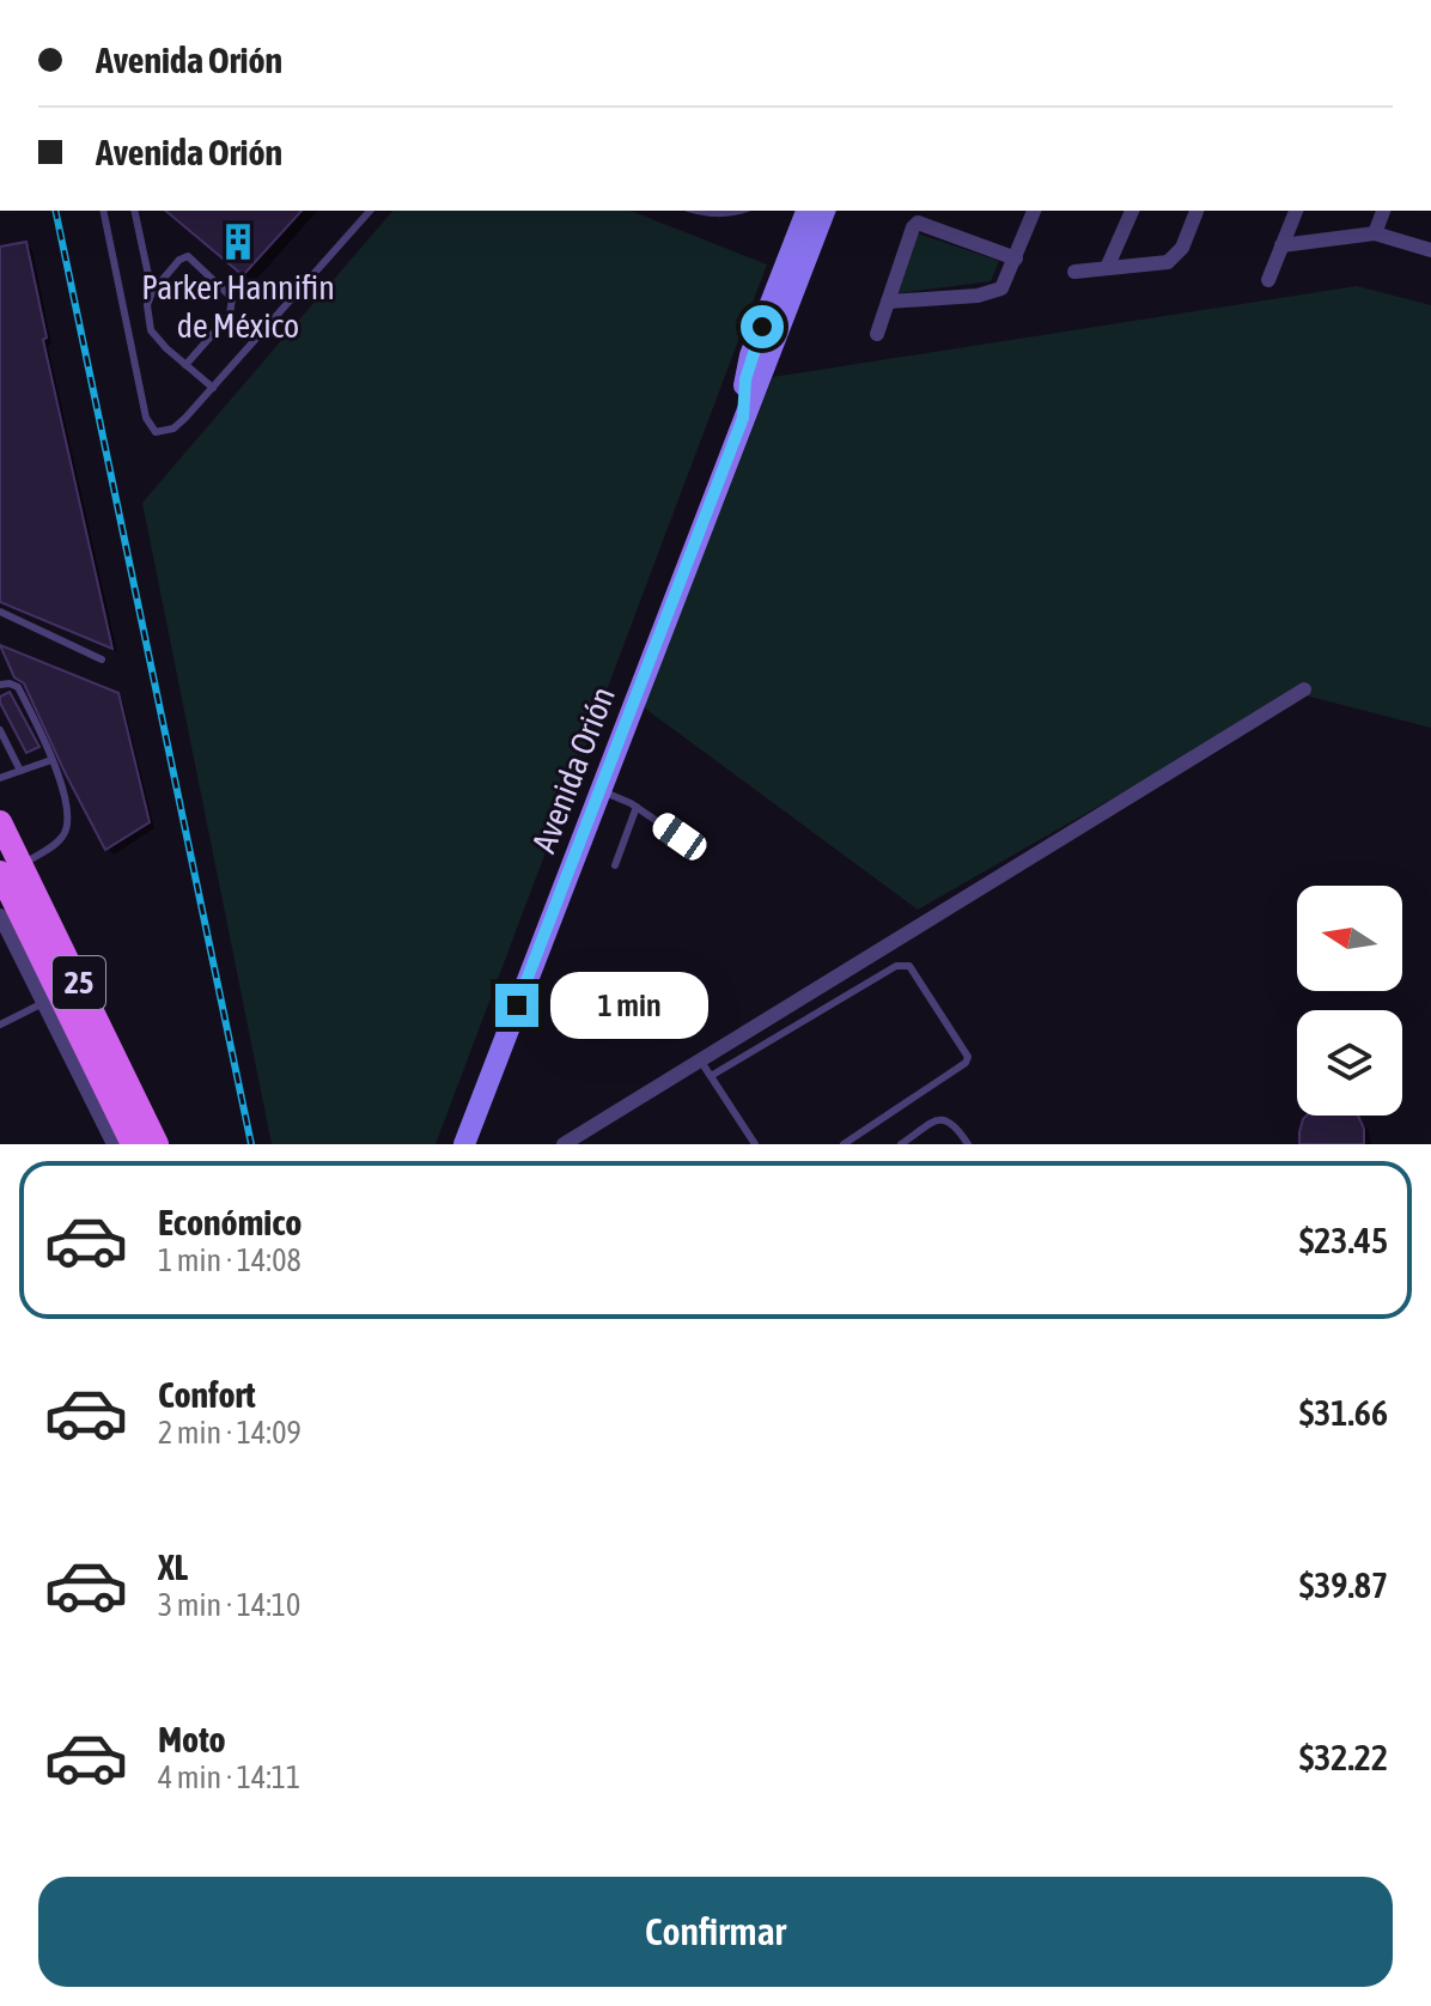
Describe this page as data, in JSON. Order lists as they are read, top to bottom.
{
  "streets": {
    "main road": ["25"],
    "street": ["Avenida Orión"]
  },
  "places": {
    "building": ["Parker Hannifin de México"]
  },
  "north": "left",
  "page": {
    "banner": ["Avenida Orión", "Avenida Orión"],
    "bubble": "1 min",
    "list": [
      {
        "name": "Económico",
        "note": "1 min · 14:08",
        "value": "$23.45"
      },
      {
        "name": "Confort",
        "note": "2 min · 14:09",
        "value": "$31.66"
      },
      {
        "name": "XL",
        "note": "3 min · 14:10",
        "value": "$39.87"
      },
      {
        "name": "Moto",
        "note": "4 min · 14:11",
        "value": "$32.22"
      }
    ],
    "buttons": "Confirmar"
  }
}
